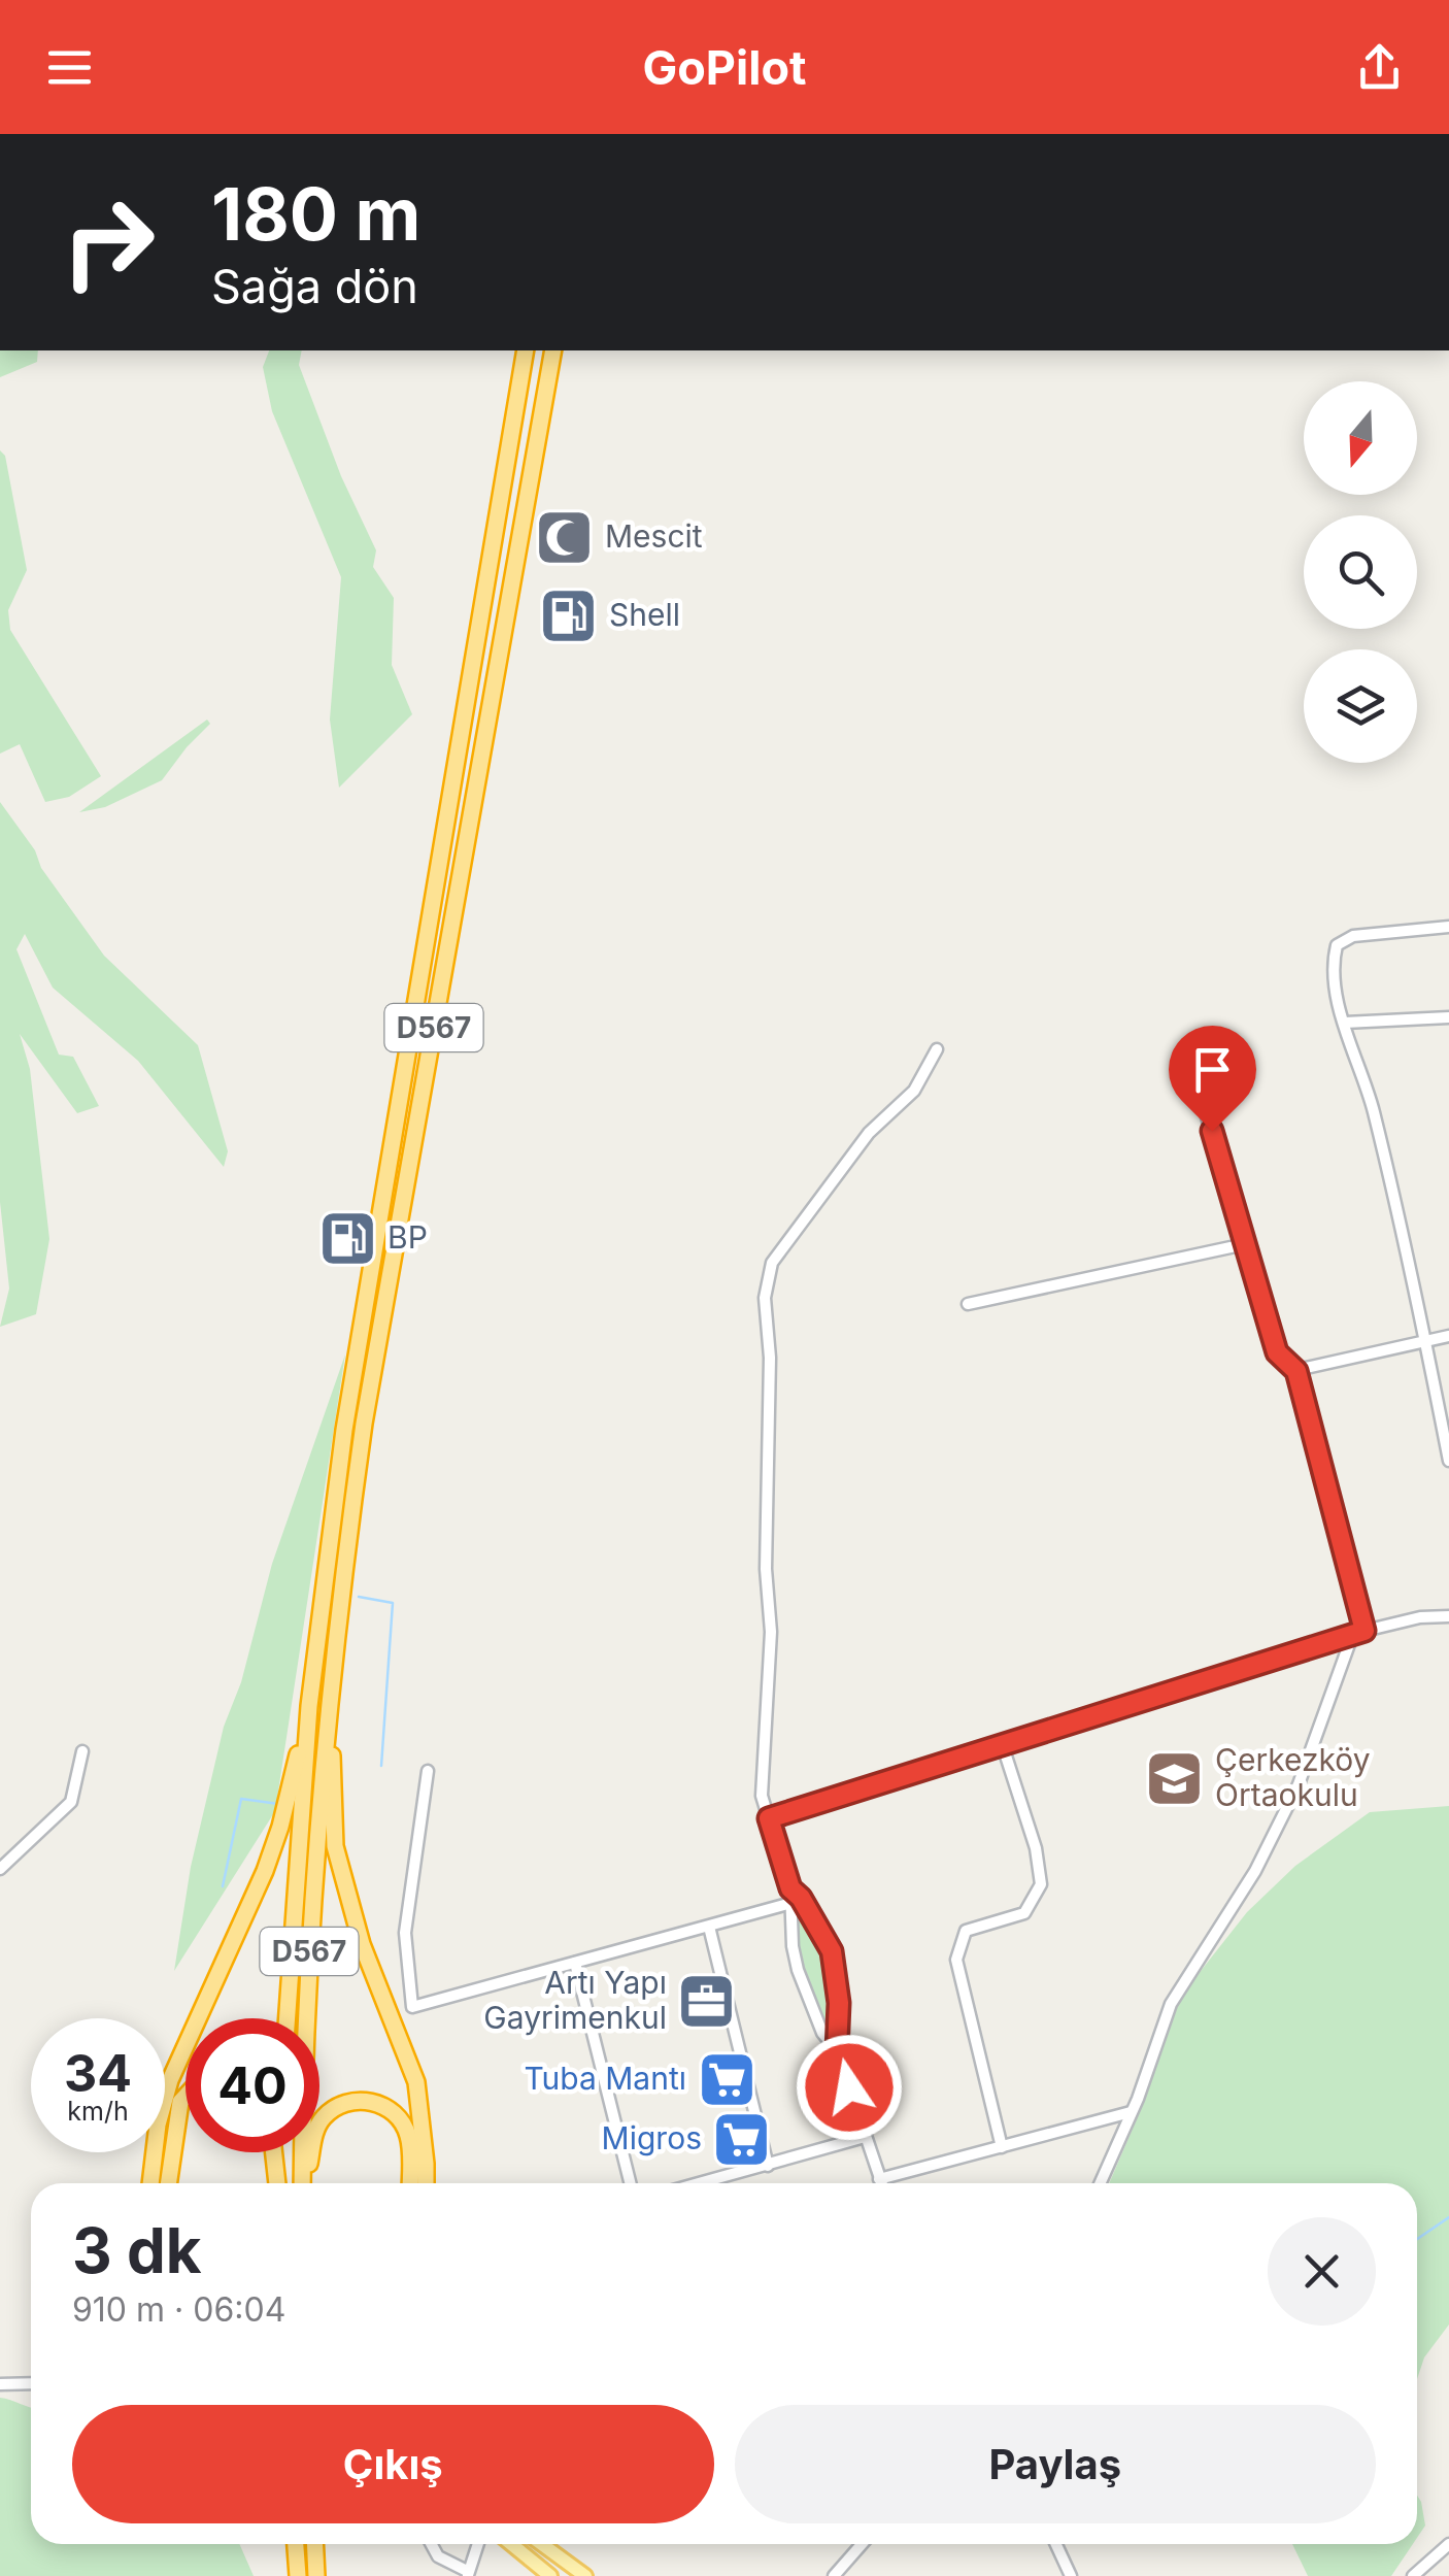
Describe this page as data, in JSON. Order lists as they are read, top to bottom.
{
  "streets": {
    "highway": ["D567"]
  },
  "places": {
    "mosque": ["Mescit"],
    "fuel station": ["Shell", "BP"],
    "school or university": ["Çerkezköy Ortaokulu"],
    "office": ["Artı Yapı Gayrimenkul"],
    "supermarket": ["Tuba Mantı", "Migros"]
  },
  "north": "bottom",
  "page": {
    "header": "GoPilot",
    "turn": ["180 m", "Sağa dön"],
    "speed": "34 km/h",
    "limit": "40",
    "heading": ["3 dk", "910 m · 06:04"],
    "buttons": ["Çıkış", "Paylaş"]
  }
}
